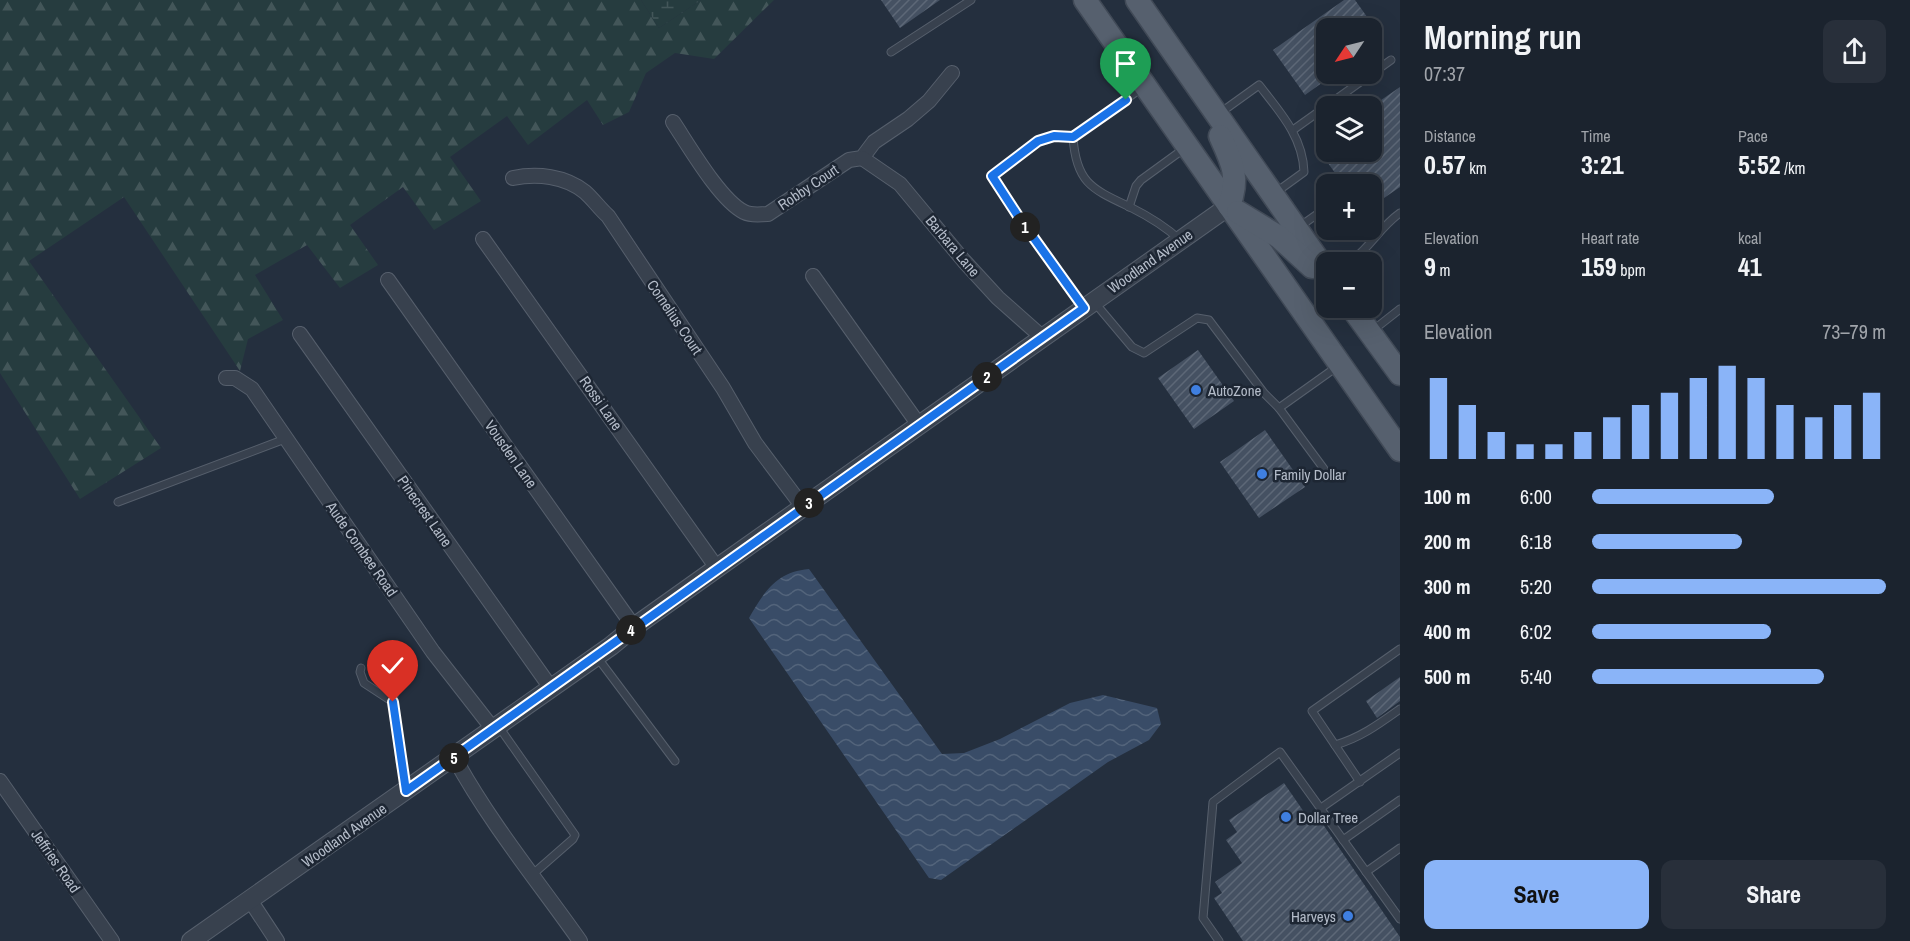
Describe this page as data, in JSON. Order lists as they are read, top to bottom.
{
  "streets": {
    "street": [
      "Robby Court",
      "Barbara Lane",
      "Woodland Avenue",
      "Cornelius Court",
      "Rossi Lane",
      "Vousden Lane",
      "Pinecrest Lane",
      "Aude Combee Road",
      "Jeffries Road"
    ]
  },
  "crossings": [
    ["Robby Court", "Barbara Lane"],
    ["Barbara Lane", "Woodland Avenue"],
    ["Woodland Avenue", "Cornelius Court"],
    ["Woodland Avenue", "Rossi Lane"],
    ["Woodland Avenue", "Vousden Lane"],
    ["Woodland Avenue", "Pinecrest Lane"],
    ["Woodland Avenue", "Aude Combee Road"]
  ],
  "places": [
    "AutoZone",
    "Family Dollar",
    "Dollar Tree",
    "Harveys"
  ],
  "north": "bottom left",
  "page": {
    "heading": ["Morning run", "07:37"],
    "map_buttons": ["+", "−"],
    "stats": [
      ["Distance", "0.57 km"],
      ["Time", "3:21"],
      ["Pace", "5:52 /km"],
      ["Elevation", "9 m"],
      ["Heart rate", "159 bpm"],
      ["kcal", "41"]
    ],
    "pins": [
      "1",
      "2",
      "3",
      "4",
      "5"
    ],
    "chart": ["Elevation", "73–79 m"],
    "list": [
      {
        "name": "100 m",
        "note": "6:00"
      },
      {
        "name": "200 m",
        "note": "6:18"
      },
      {
        "name": "300 m",
        "note": "5:20"
      },
      {
        "name": "400 m",
        "note": "6:02"
      },
      {
        "name": "500 m",
        "note": "5:40"
      }
    ],
    "buttons": ["Save", "Share"]
  }
}
